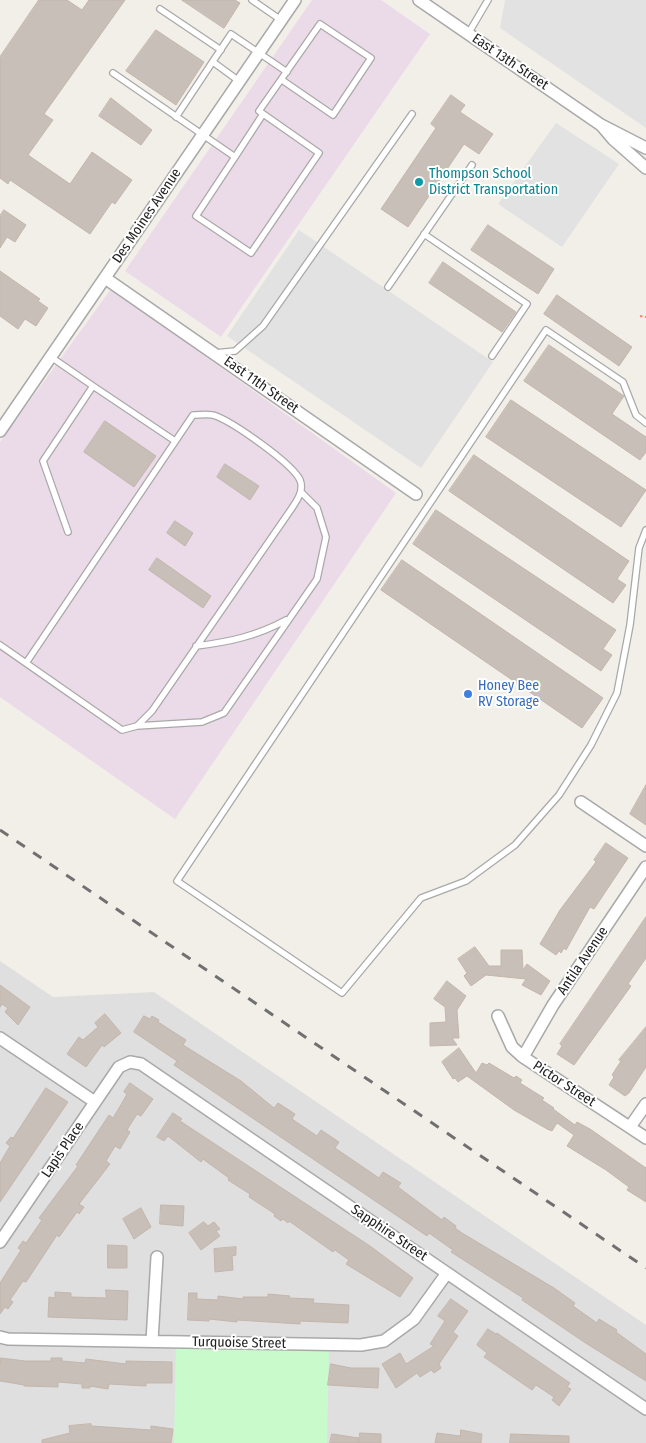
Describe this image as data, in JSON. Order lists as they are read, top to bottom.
{
  "streets": {
    "street": [
      "East 13th Street",
      "Des Moines Avenue",
      "East 11th Street",
      "Antila Avenue",
      "Pictor Street",
      "Lapis Place",
      "Sapphire Street",
      "Turquoise Street"
    ]
  },
  "crossings": [
    ["Des Moines Avenue", "East 11th Street"],
    ["Antila Avenue", "Pictor Street"],
    ["Lapis Place", "Sapphire Street"],
    ["Sapphire Street", "Turquoise Street"]
  ],
  "places": ["Thompson School District Transportation", "Honey Bee RV Storage"]
}
